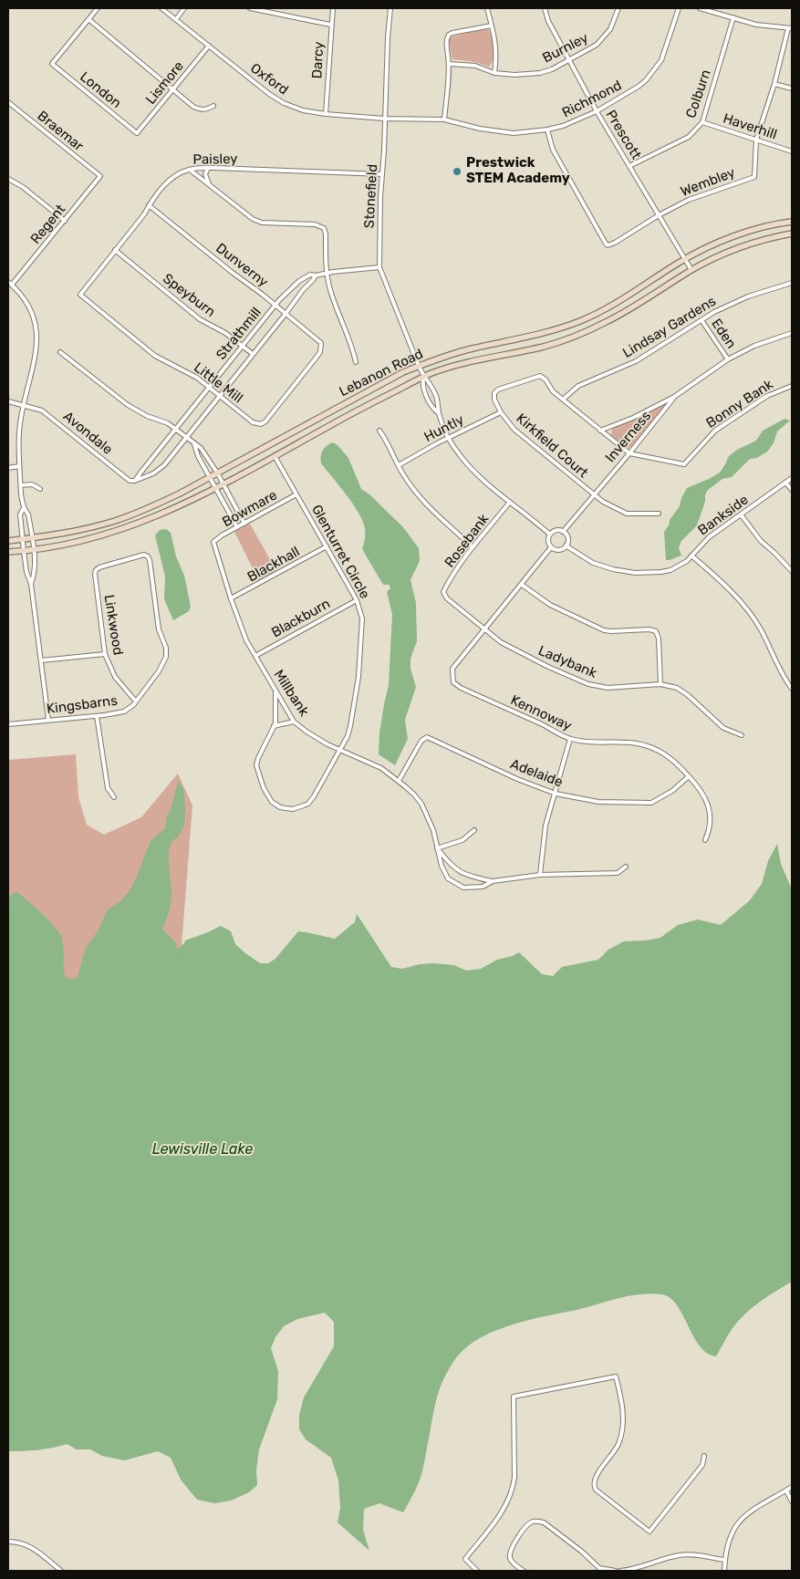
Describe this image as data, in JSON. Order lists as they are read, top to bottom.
{
  "streets": {
    "main road": ["Lebanon Road"],
    "street": [
      "Burnley",
      "Darcy",
      "Oxford",
      "Lismore",
      "London",
      "Colburn",
      "Richmond",
      "Haverhill",
      "Braemar",
      "Prescott",
      "Paisley",
      "Wembley",
      "Stonefield",
      "Regent",
      "Dunverny",
      "Speyburn",
      "Lindsay Gardens",
      "Strathmill",
      "Eden",
      "Little Mill",
      "Bonny Bank",
      "Huntly",
      "Avondale",
      "Inverness",
      "Kirkfield Court",
      "Bowmare",
      "Bankside",
      "Rosebank",
      "Glenturret Circle",
      "Blackhall",
      "Blackburn",
      "Linkwood",
      "Ladybank",
      "Millbank",
      "Kingsbarns",
      "Kennoway",
      "Adelaide"
    ]
  },
  "crossings": [
    ["Burnley", "Prescott"],
    ["Darcy", "Oxford"],
    ["Oxford", "Lismore"],
    ["Oxford", "Richmond"],
    ["Oxford", "Stonefield"],
    ["Lismore", "London"],
    ["Colburn", "Haverhill"],
    ["Colburn", "Prescott"],
    ["Richmond", "Prescott"],
    ["Richmond", "Wembley"],
    ["Richmond", "Stonefield"],
    ["Haverhill", "Wembley"],
    ["Braemar", "Regent"],
    ["Prescott", "Wembley"],
    ["Prescott", "Lebanon Road"],
    ["Paisley", "Stonefield"],
    ["Paisley", "Dunverny"],
    ["Paisley", "Speyburn"],
    ["Paisley", "Little Mill"],
    ["Stonefield", "Strathmill"],
    ["Stonefield", "Lebanon Road"],
    ["Dunverny", "Strathmill"],
    ["Dunverny", "Little Mill"],
    ["Speyburn", "Strathmill"],
    ["Lindsay Gardens", "Eden"],
    ["Lindsay Gardens", "Kirkfield Court"],
    ["Strathmill", "Little Mill"],
    ["Strathmill", "Avondale"],
    ["Eden", "Inverness"],
    ["Lebanon Road", "Glenturret Circle"],
    ["Bonny Bank", "Inverness"],
    ["Huntly", "Kirkfield Court"],
    ["Inverness", "Kirkfield Court"],
    ["Inverness", "Bankside"],
    ["Bowmare", "Glenturret Circle"],
    ["Bowmare", "Millbank"],
    ["Rosebank", "Ladybank"],
    ["Glenturret Circle", "Blackhall"],
    ["Glenturret Circle", "Blackburn"],
    ["Glenturret Circle", "Millbank"],
    ["Blackhall", "Millbank"],
    ["Blackburn", "Millbank"],
    ["Linkwood", "Kingsbarns"],
    ["Ladybank", "Kennoway"],
    ["Millbank", "Adelaide"],
    ["Kennoway", "Adelaide"]
  ],
  "water": ["Lewisville Lake"],
  "places": ["Prestwick STEM Academy"]
}
